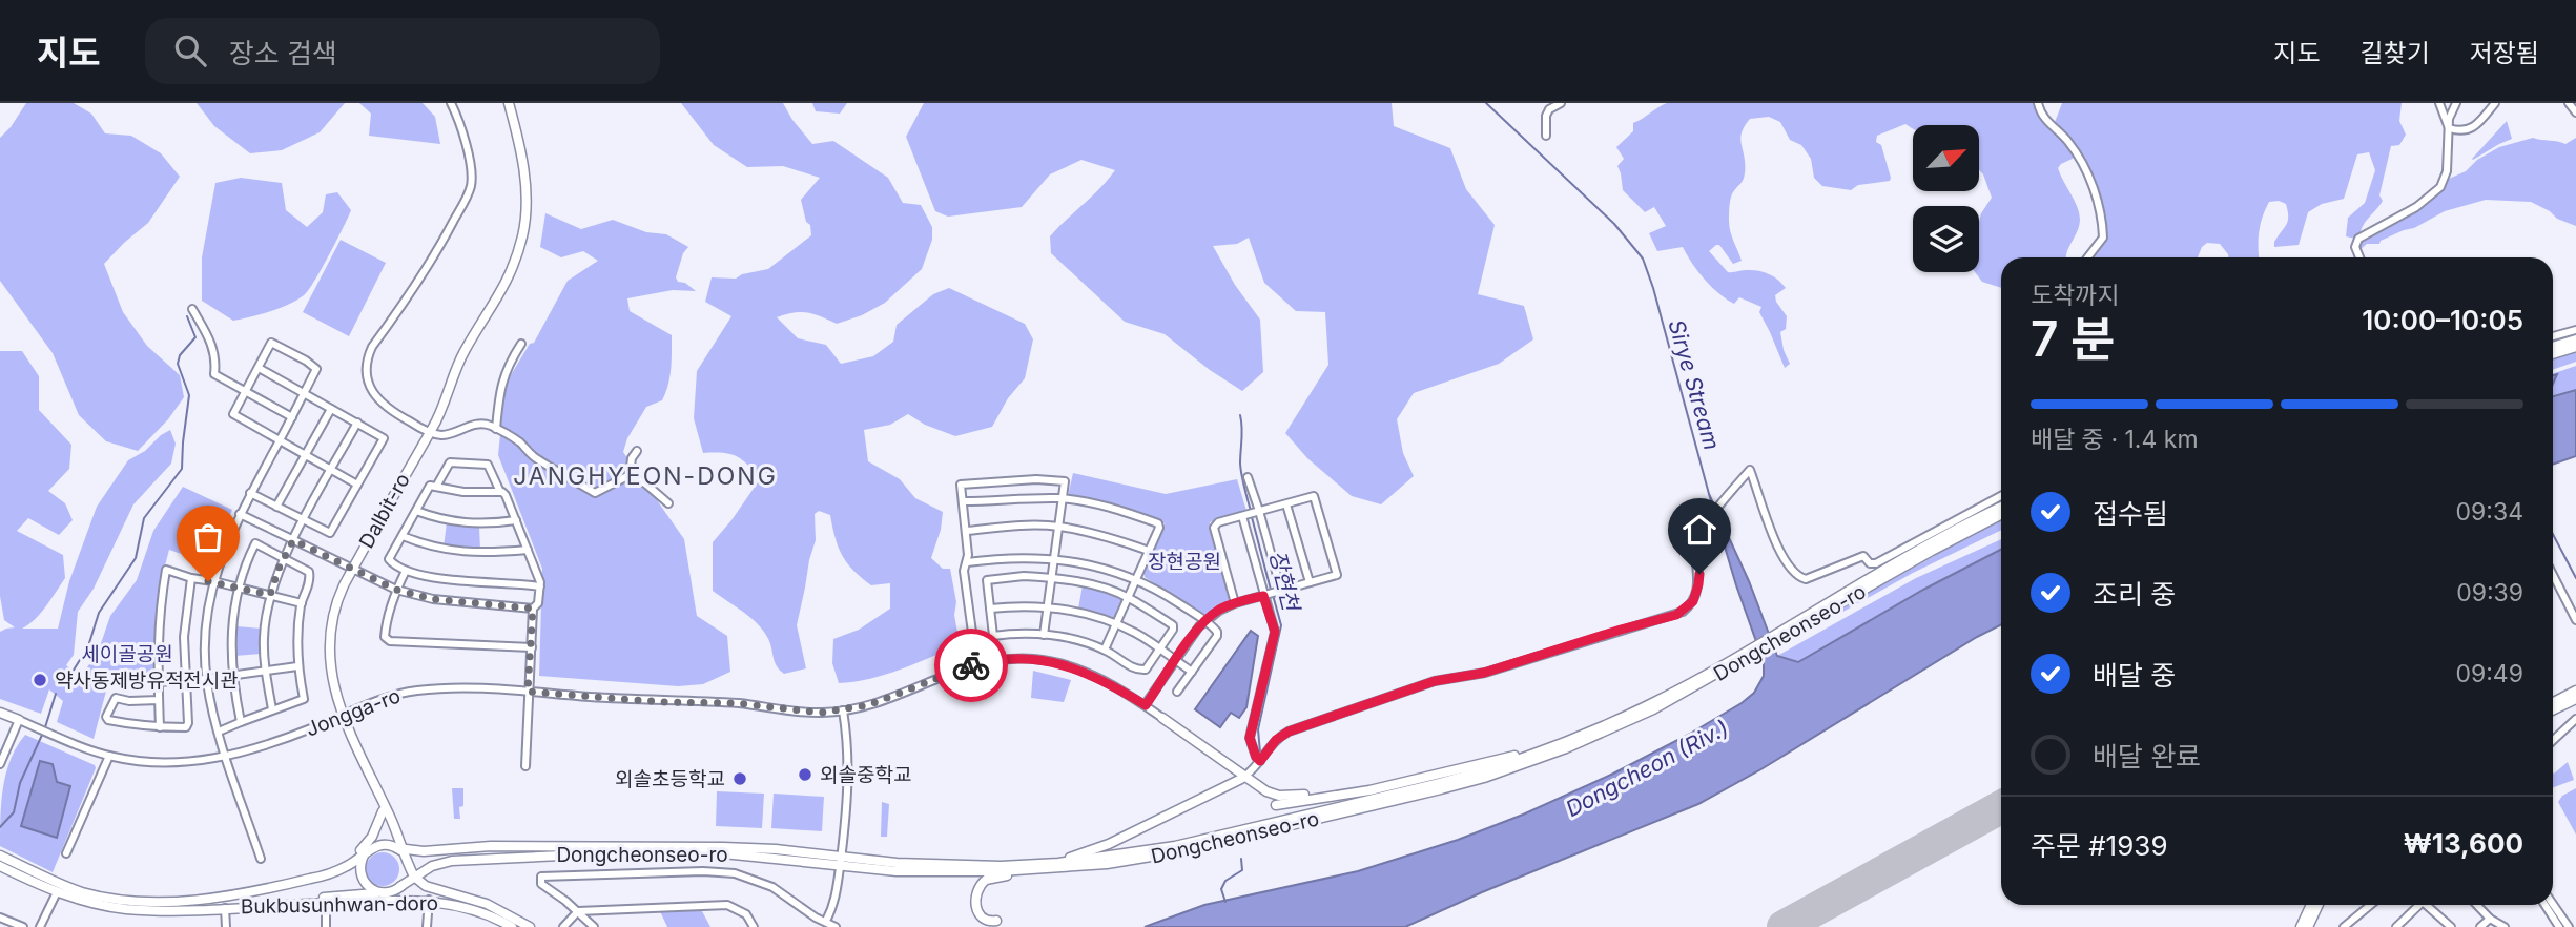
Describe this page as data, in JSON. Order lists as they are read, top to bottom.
{
  "streets": {
    "main road": ["Dalbit-ro", "Dongcheonseo-ro", "Bukbusunhwan-doro"],
    "street": ["Jongga-ro"]
  },
  "crossings": [
    ["Dalbit-ro", "Dongcheonseo-ro"],
    ["Dalbit-ro", "Jongga-ro"],
    ["Dalbit-ro", "Bukbusunhwan-doro"],
    ["Dongcheonseo-ro", "Bukbusunhwan-doro"]
  ],
  "districts": ["JANGHYEON-DONG"],
  "water": ["Sirye Stream", "장현천", "Dongcheon (Riv.)"],
  "parks": ["장현공원", "세이골공원"],
  "places": ["약사동제방유적전시관", "외솔중학교", "외솔초등학교"],
  "north": "top right",
  "page": {
    "header": "지도",
    "search": "장소 검색",
    "nav": ["지도", "길찾기", "저장됨"],
    "heading": ["7 분", "도착까지", "10:00–10:05"],
    "panel": ["주문 #1939", "₩13,600"],
    "bar": "배달 중 · 1.4 km",
    "list": [
      ["접수됨", "09:34"],
      ["조리 중", "09:39"],
      ["배달 중", "09:49"],
      "배달 완료"
    ]
  }
}
